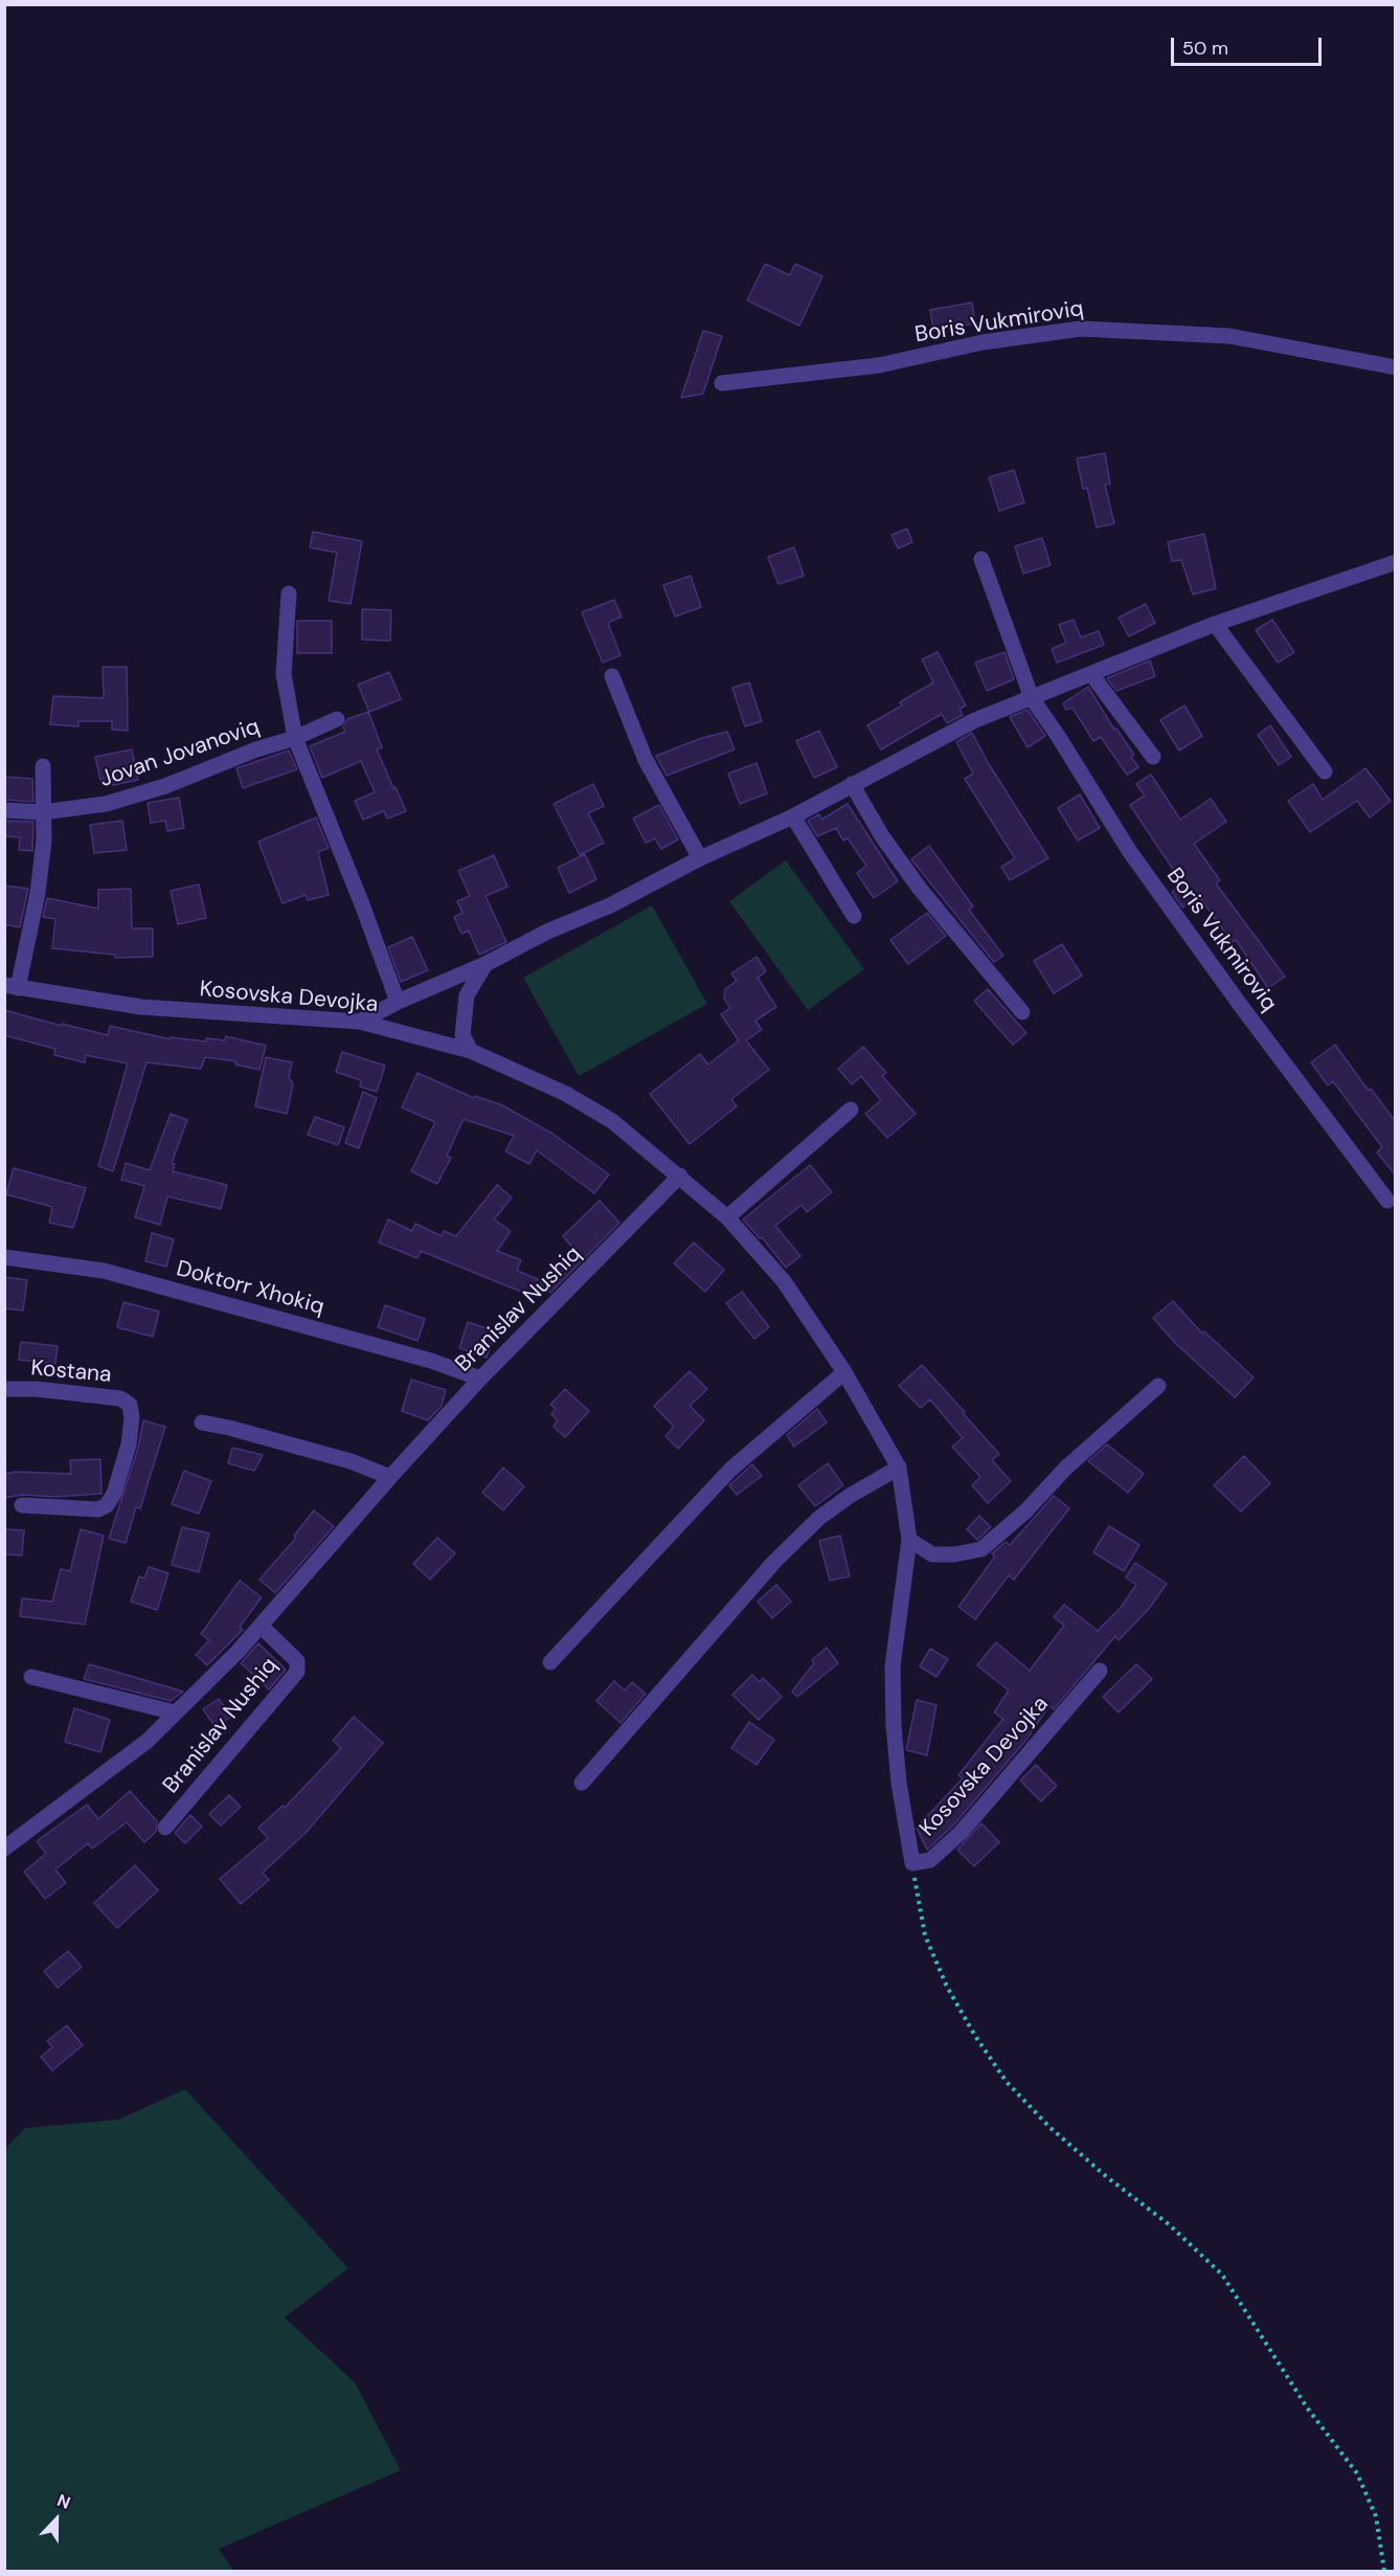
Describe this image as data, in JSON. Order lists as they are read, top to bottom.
{
  "streets": {
    "street": [
      "Boris Vukmiroviq",
      "Jovan Jovanoviq",
      "Kosovska Devojka",
      "Doktorr Xhokiq",
      "Branislav Nushiq",
      "Kostana"
    ]
  },
  "crossings": [
    ["Jovan Jovanoviq", "Kosovska Devojka"],
    ["Kosovska Devojka", "Branislav Nushiq"],
    ["Doktorr Xhokiq", "Branislav Nushiq"]
  ],
  "scale_bar": "50 m",
  "north": "top"
}
